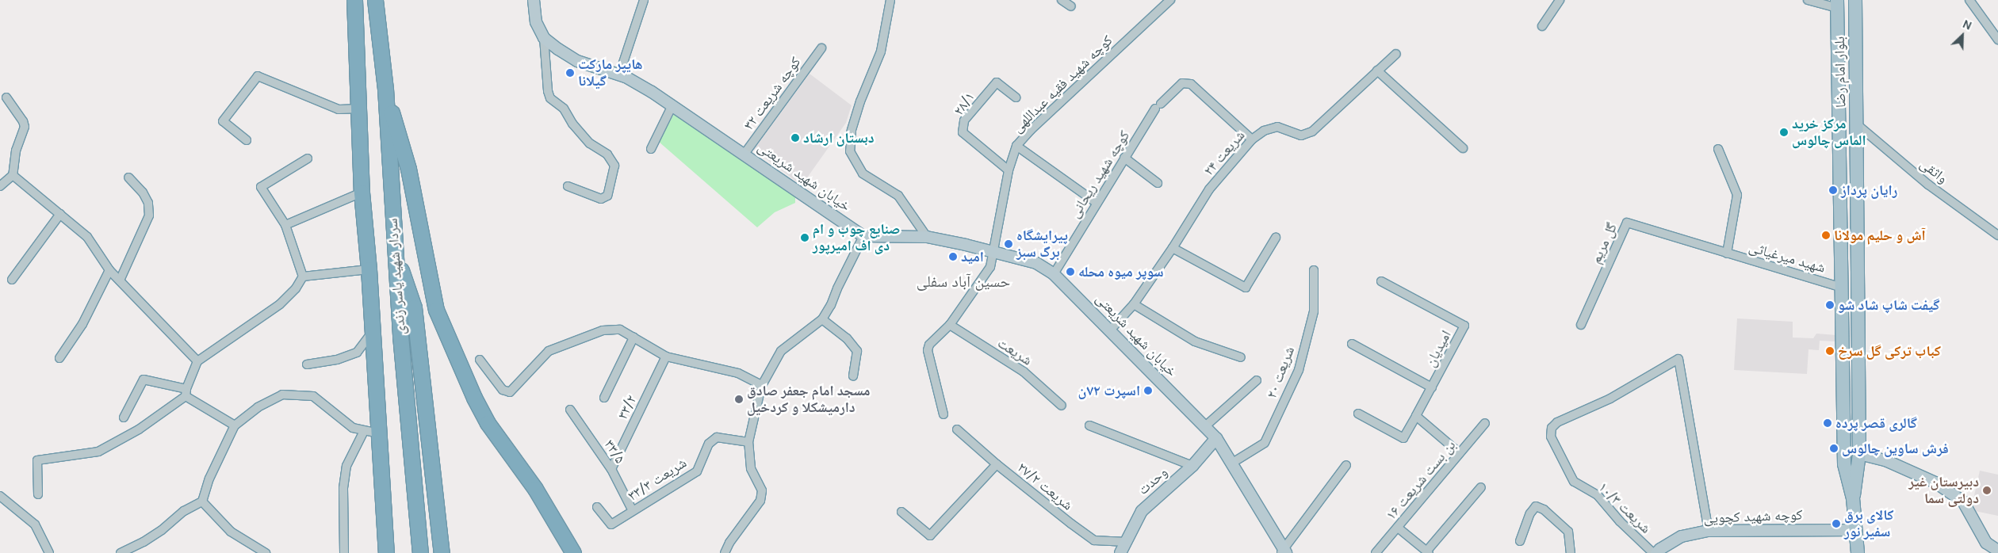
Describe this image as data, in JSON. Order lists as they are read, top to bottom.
{
  "streets": {
    "highway": ["سردار شهید یاسر زندی"],
    "main road": ["بلوار امام رضا"],
    "street": [
      "کوچه شهید فقیه عبداللهی",
      "کوچه شریعت ۳۲",
      "۲۸/۱",
      "شریعت ۲۴",
      "واثقی",
      "کوچه شهید ریحانی",
      "خیابان شهید شریعتی",
      "گل مریم",
      "شهید میرغیاثی",
      "امیدیان",
      "شریعت",
      "شریعت ۲۰",
      "۳۳/۲",
      "۳۳/۵",
      "شریعت ۳۳/۳",
      "بن بست شریعت ۱۶",
      "وحدت",
      "شریعت ۲۷/۲",
      "شریعت ۱۰/۳",
      "کوچه شهید کچویی"
    ]
  },
  "crossings": [
    ["بلوار امام رضا", "واثقی"],
    ["بلوار امام رضا", "شهید میرغیاثی"],
    ["کوچه شهید فقیه عبداللهی", "۲۸/۱"],
    ["کوچه شهید فقیه عبداللهی", "خیابان شهید شریعتی"],
    ["کوچه شهید فقیه عبداللهی", "شریعت"],
    ["کوچه شریعت ۳۲", "خیابان شهید شریعتی"],
    ["شریعت ۲۴", "کوچه شهید ریحانی"],
    ["شریعت ۲۴", "خیابان شهید شریعتی"],
    ["کوچه شهید ریحانی", "خیابان شهید شریعتی"],
    ["خیابان شهید شریعتی", "شریعت ۲۰"],
    ["خیابان شهید شریعتی", "وحدت"],
    ["گل مریم", "شهید میرغیاثی"],
    ["۳۳/۲", "۳۳/۵"],
    ["۳۳/۵", "شریعت ۳۳/۳"],
    ["وحدت", "شریعت ۲۷/۲"],
    ["شریعت ۱۰/۳", "کوچه شهید کچویی"]
  ],
  "districts": ["حسین آباد سفلی"],
  "places": [
    "هایپر مارکت گیلانا",
    "مرکز خرید الماس چالوس",
    "دبستان ارشاد",
    "رایان پرداز",
    "آش و حلیم مولانا",
    "صنایع چوب و ام دی اف امیرپور",
    "پیرایشگاه برگ سبز",
    "امید",
    "سوپر میوه محله",
    "گیفت شاپ شاد شو",
    "کباب ترکی گل سرخ",
    "اسپرت ۷۲ن",
    "مسجد امام جعفر صادق دارمیشکلا و کردخیل",
    "گالری قصر پرده",
    "فرش ساوین چالوس",
    "دبیرستان غیر دولتی سما",
    "کالای برق سفیر نور"
  ],
  "north": "top right"
}
